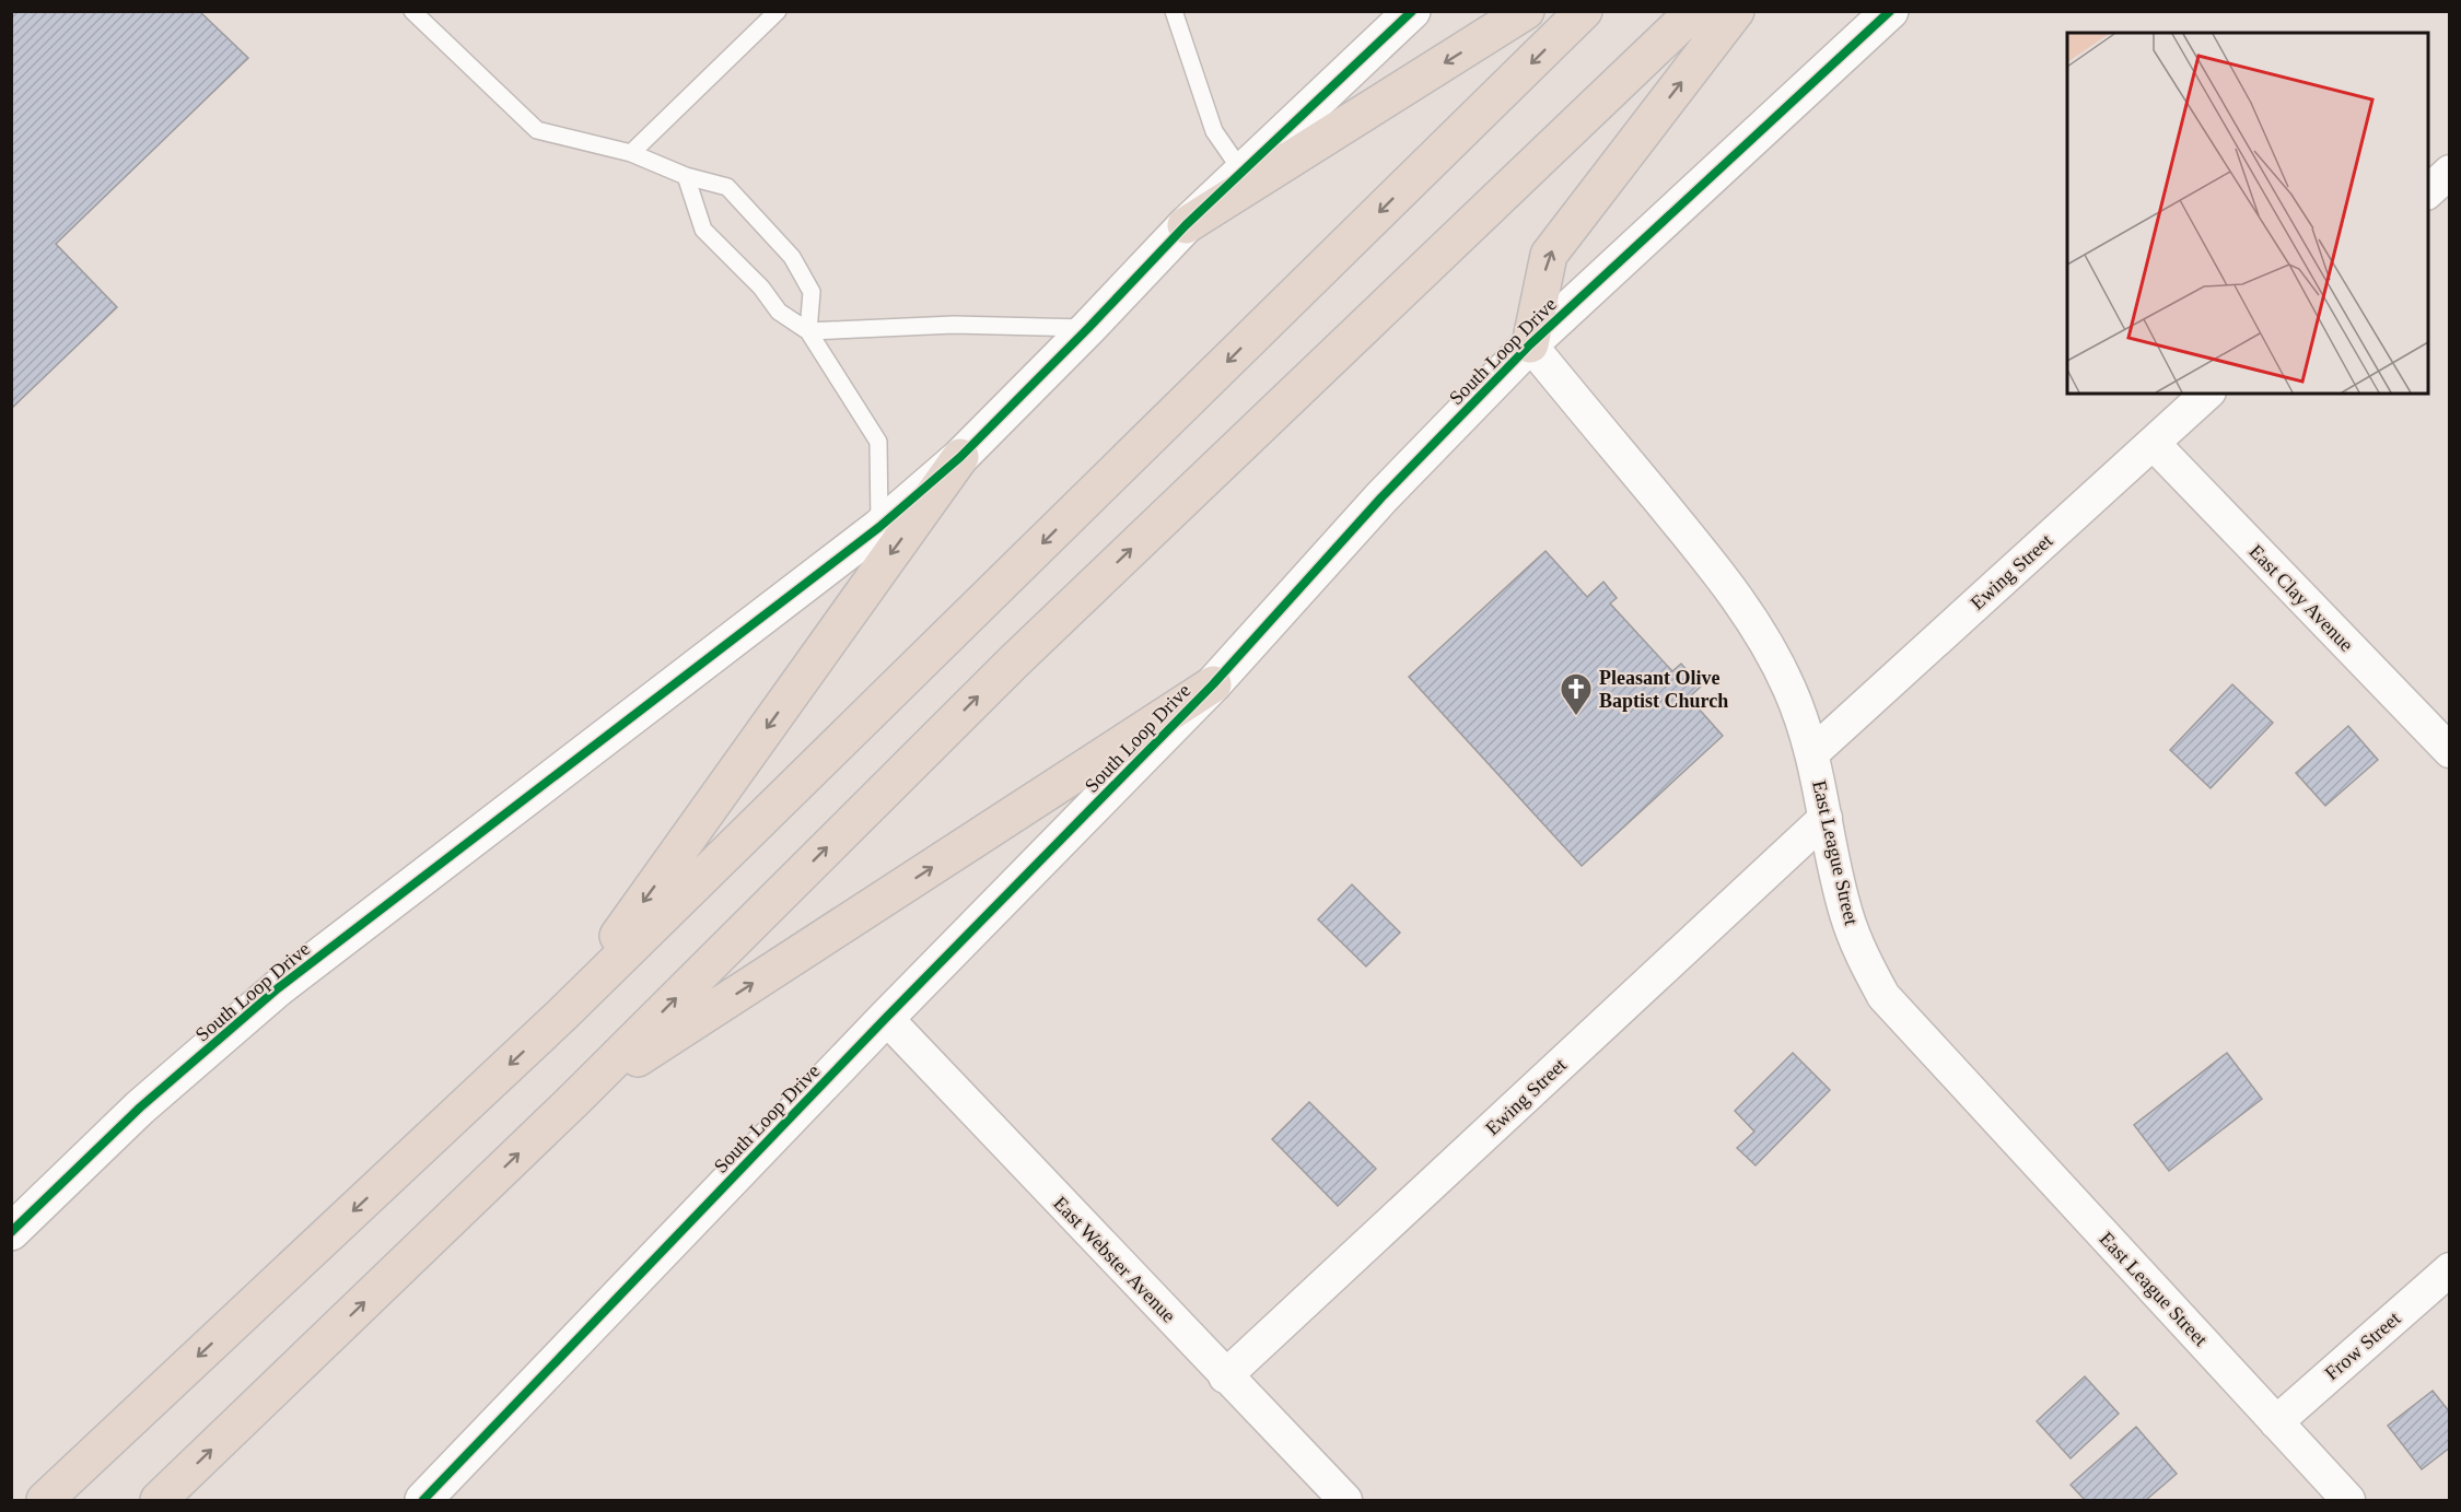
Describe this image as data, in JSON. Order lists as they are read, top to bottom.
{
  "streets": {
    "street": [
      "South Loop Drive",
      "Ewing Street",
      "East Clay Avenue",
      "East League Street",
      "East Webster Avenue",
      "Frow Street"
    ]
  },
  "crossings": [
    ["South Loop Drive", "East League Street"],
    ["South Loop Drive", "East Webster Avenue"],
    ["Ewing Street", "East Clay Avenue"],
    ["Ewing Street", "East League Street"],
    ["Ewing Street", "East Webster Avenue"],
    ["East League Street", "Frow Street"]
  ],
  "places": {
    "church": ["Pleasant Olive Baptist Church"]
  }
}
